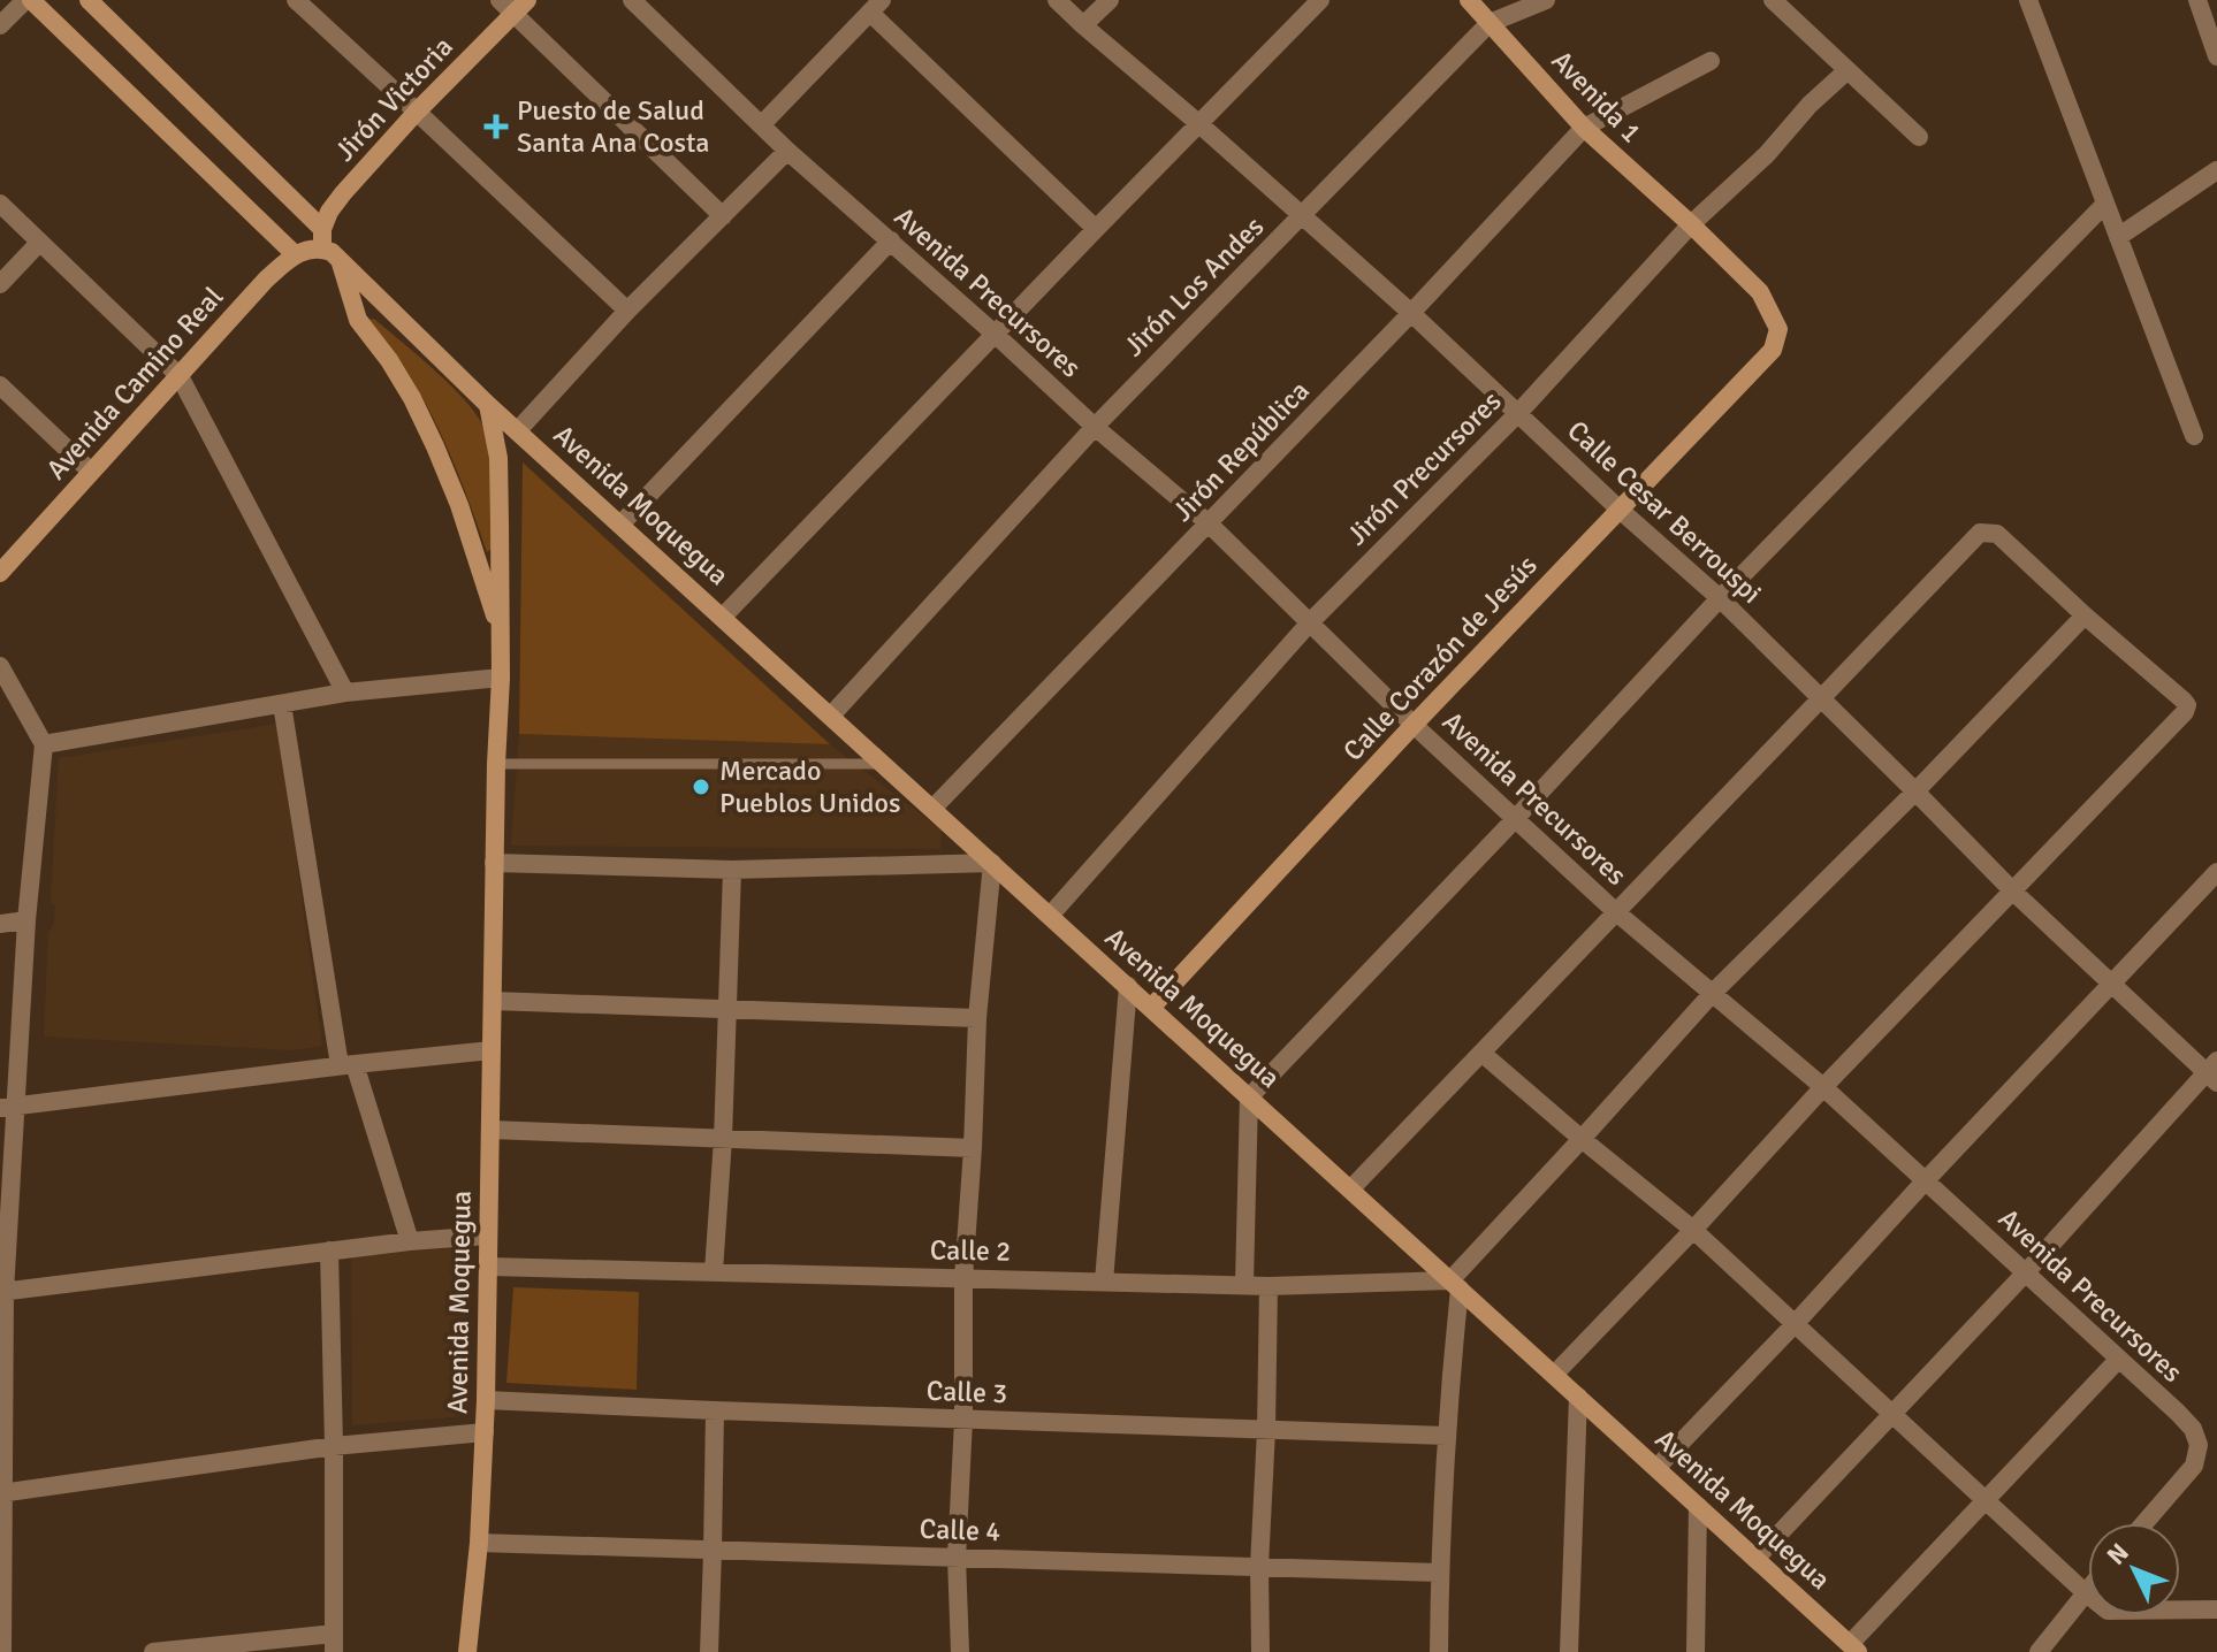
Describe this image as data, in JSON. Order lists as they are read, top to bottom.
{
  "streets": {
    "street": [
      "Avenida 1",
      "Jirón Victoria",
      "Jirón Los Andes",
      "Avenida Precursores",
      "Avenida Camino Real",
      "Jirón República",
      "Jirón Precursores",
      "Avenida Moquegua",
      "Calle Cesar Berrouspi",
      "Calle Corazón de Jesús",
      "Calle 2",
      "Calle 3",
      "Calle 4"
    ]
  },
  "crossings": [
    ["Avenida 1", "Jirón Los Andes"],
    ["Avenida 1", "Jirón República"],
    ["Avenida 1", "Jirón Precursores"],
    ["Avenida 1", "Calle Corazón de Jesús"],
    ["Jirón Victoria", "Avenida Moquegua"],
    ["Jirón Los Andes", "Avenida Precursores"],
    ["Jirón Los Andes", "Avenida Moquegua"],
    ["Jirón Los Andes", "Calle Cesar Berrouspi"],
    ["Avenida Precursores", "Jirón República"],
    ["Avenida Precursores", "Jirón Precursores"],
    ["Avenida Precursores", "Calle Corazón de Jesús"],
    ["Jirón República", "Avenida Moquegua"],
    ["Jirón República", "Calle Cesar Berrouspi"],
    ["Jirón Precursores", "Avenida Moquegua"],
    ["Jirón Precursores", "Calle Cesar Berrouspi"],
    ["Avenida Moquegua", "Calle Corazón de Jesús"],
    ["Avenida Moquegua", "Calle 2"],
    ["Avenida Moquegua", "Calle 3"],
    ["Avenida Moquegua", "Calle 4"],
    ["Calle Cesar Berrouspi", "Calle Corazón de Jesús"]
  ],
  "places": {
    "health": ["Puesto de Salud Santa Ana Costa"],
    "other": ["Mercado Pueblos Unidos"]
  },
  "north": "top left"
}
